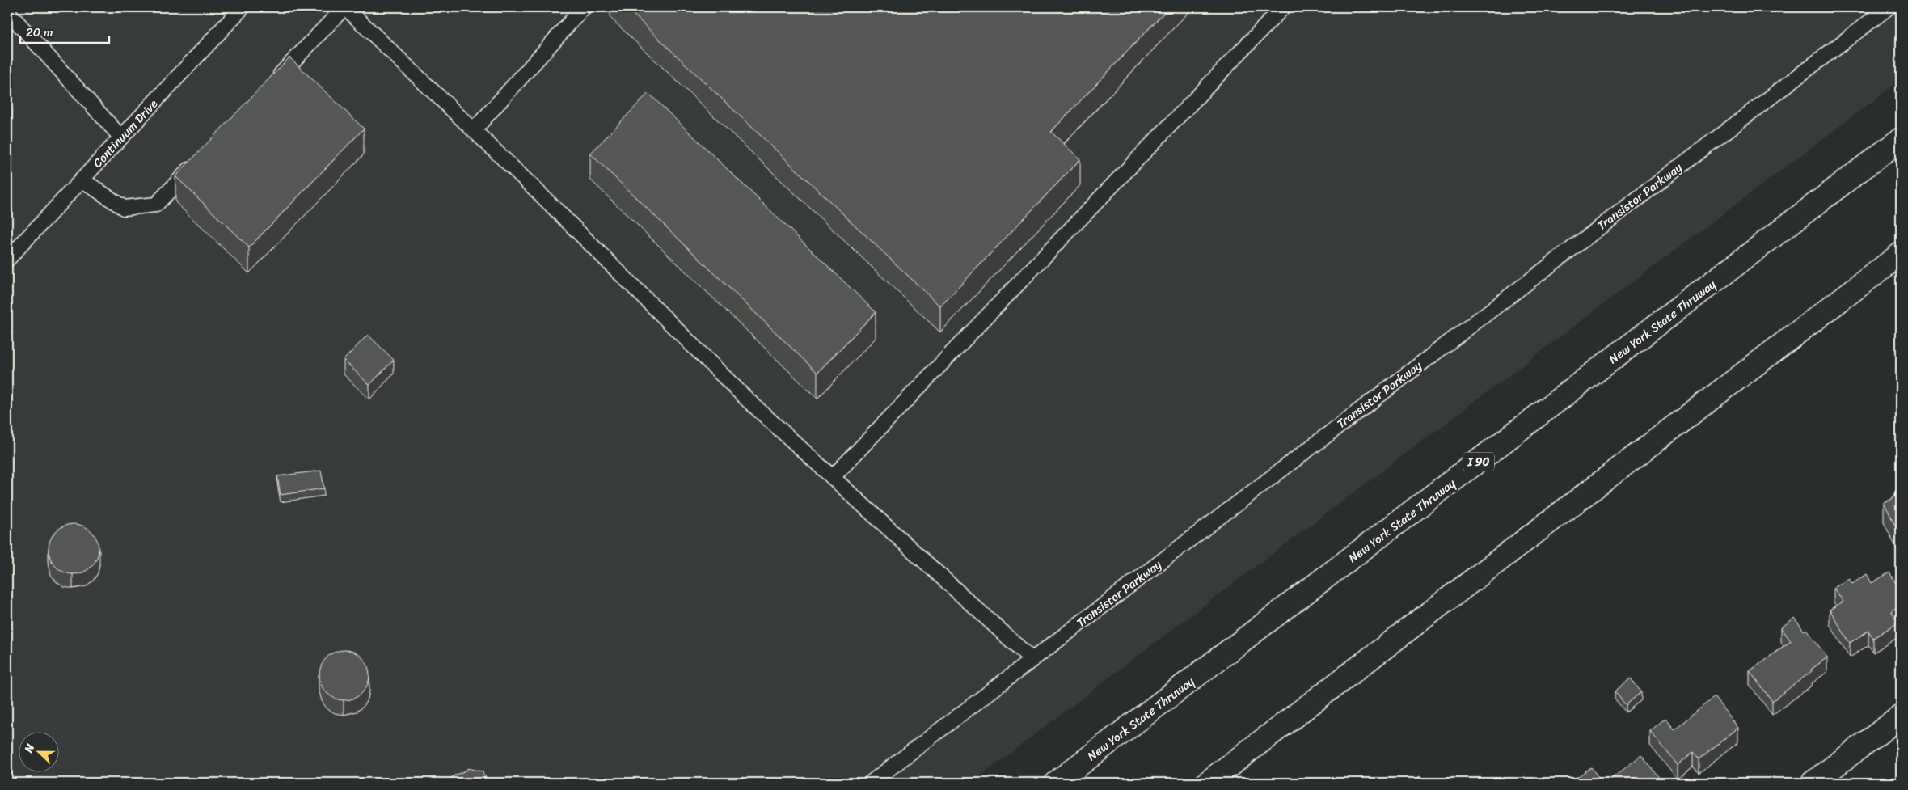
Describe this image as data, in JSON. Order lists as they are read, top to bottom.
{
  "streets": {
    "main road": ["New York State Thruway", "I 90"],
    "lane": ["Continuum Drive", "Transistor Parkway"]
  },
  "scale_bar": "20 m",
  "north": "left"
}
